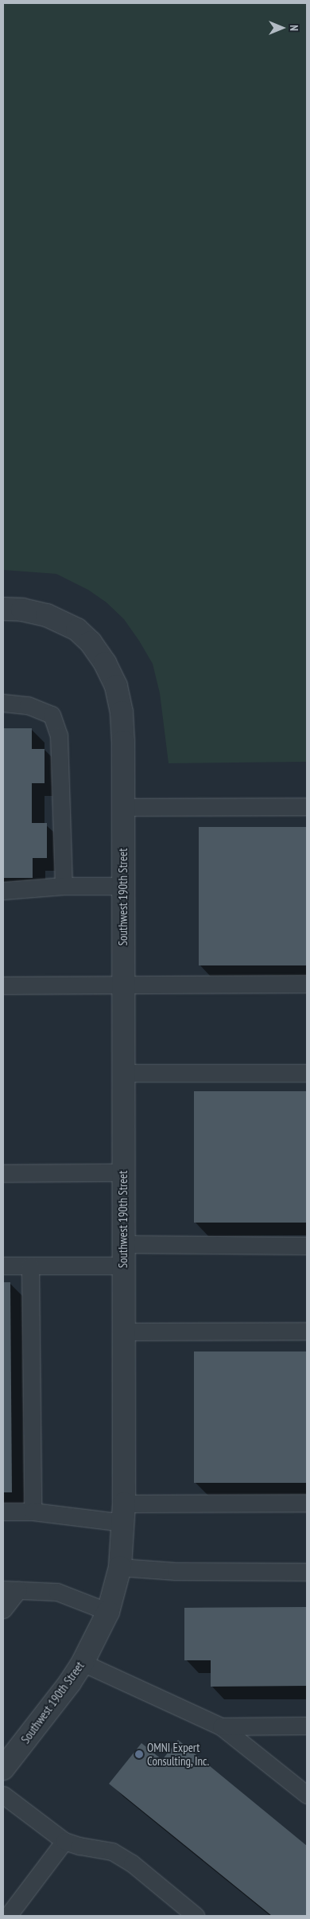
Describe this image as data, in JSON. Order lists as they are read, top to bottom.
{
  "streets": {
    "street": ["Southwest 190th Street"]
  },
  "places": ["OMNI Expert Consulting, Inc."],
  "north": "right"
}
